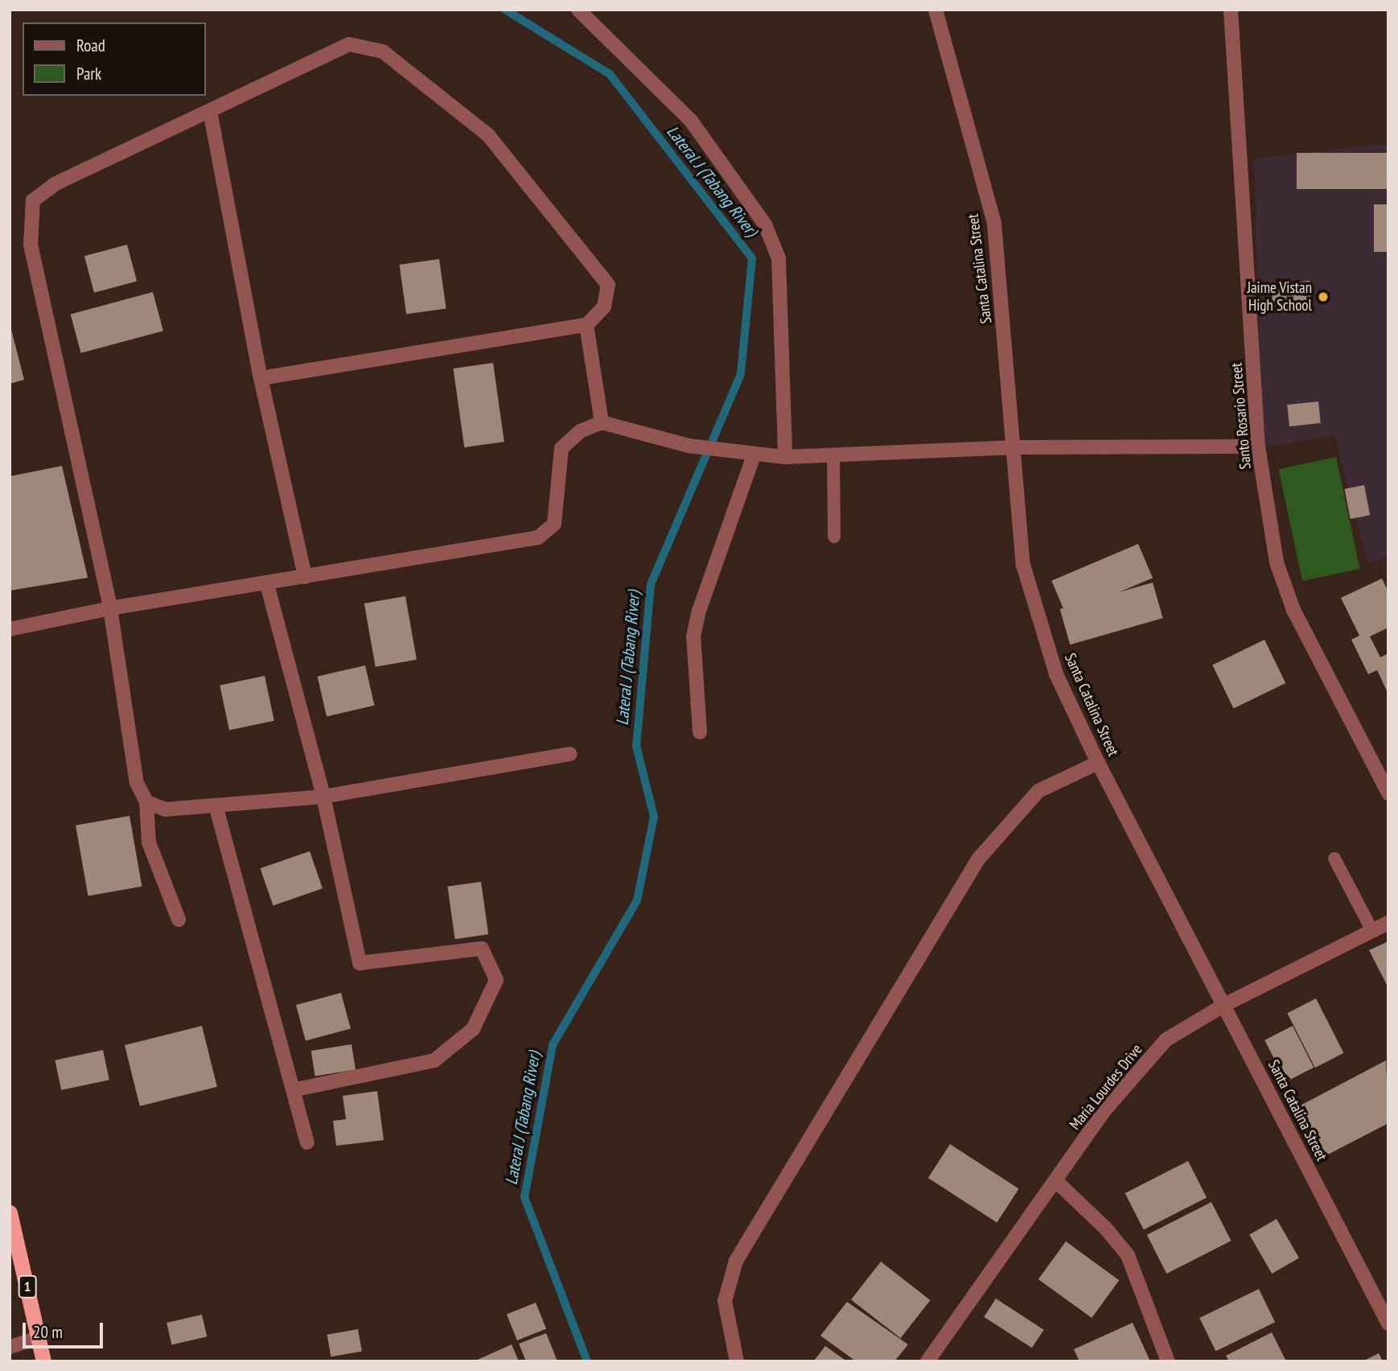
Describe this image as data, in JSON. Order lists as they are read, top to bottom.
{
  "streets": {
    "highway": ["1"],
    "street": ["Santa Catalina Street", "Santo Rosario Street", "Maria Lourdes Drive"]
  },
  "crossings": [
    ["Santa Catalina Street", "Maria Lourdes Drive"]
  ],
  "water": ["Lateral J (Tabang River)"],
  "places": ["Jaime Vistan High School"],
  "legend": ["Road", "Park"],
  "scale_bar": "20 m"
}
